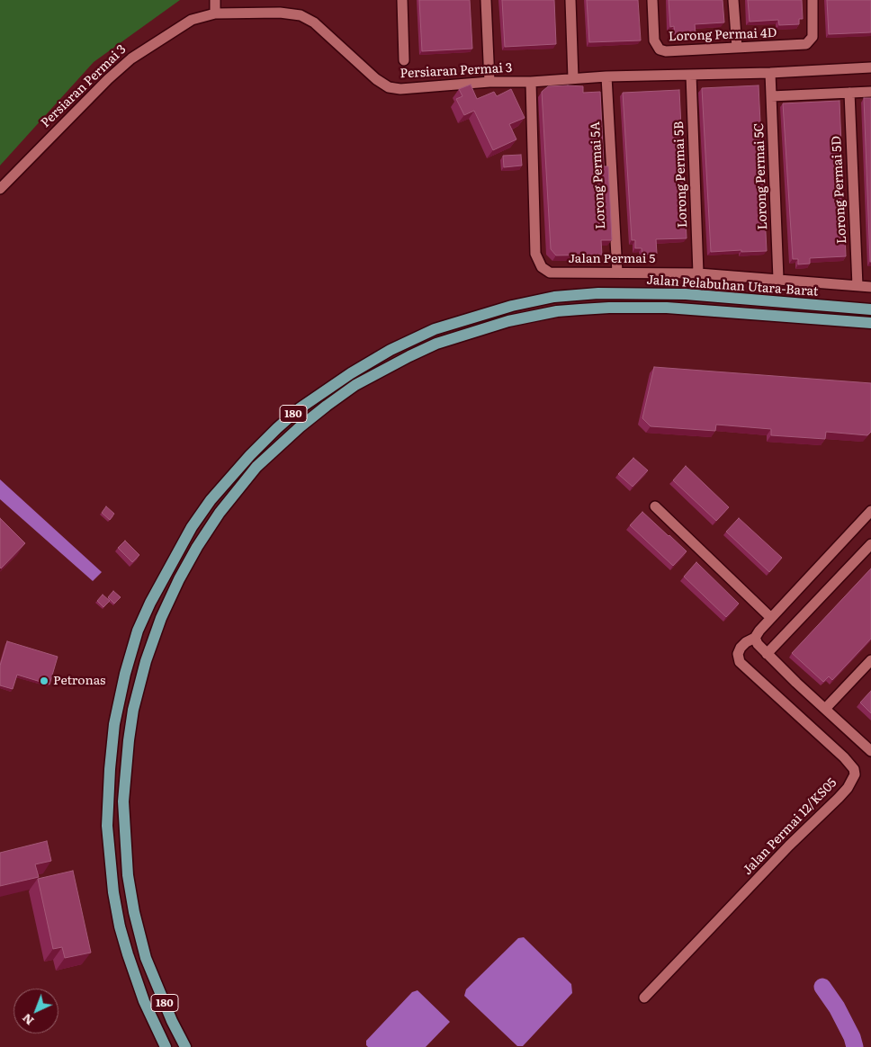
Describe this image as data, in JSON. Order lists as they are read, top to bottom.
{
  "streets": {
    "main road": ["Jalan Pelabuhan Utara-Barat", "180"],
    "street": [
      "Lorong Permai 4D",
      "Persiaran Permai 3",
      "Lorong Permai 5B",
      "Lorong Permai 5A",
      "Lorong Permai 5C",
      "Lorong Permai 5D",
      "Jalan Permai 5",
      "Jalan Permai 12/KS05"
    ]
  },
  "crossings": [
    ["Persiaran Permai 3", "Lorong Permai 5B"],
    ["Persiaran Permai 3", "Lorong Permai 5A"],
    ["Persiaran Permai 3", "Lorong Permai 5C"],
    ["Persiaran Permai 3", "Jalan Permai 5"],
    ["Lorong Permai 5B", "Jalan Permai 5"],
    ["Lorong Permai 5A", "Jalan Permai 5"],
    ["Lorong Permai 5C", "Jalan Permai 5"],
    ["Lorong Permai 5D", "Jalan Permai 5"]
  ],
  "places": ["Petronas"],
  "north": "bottom left"
}
